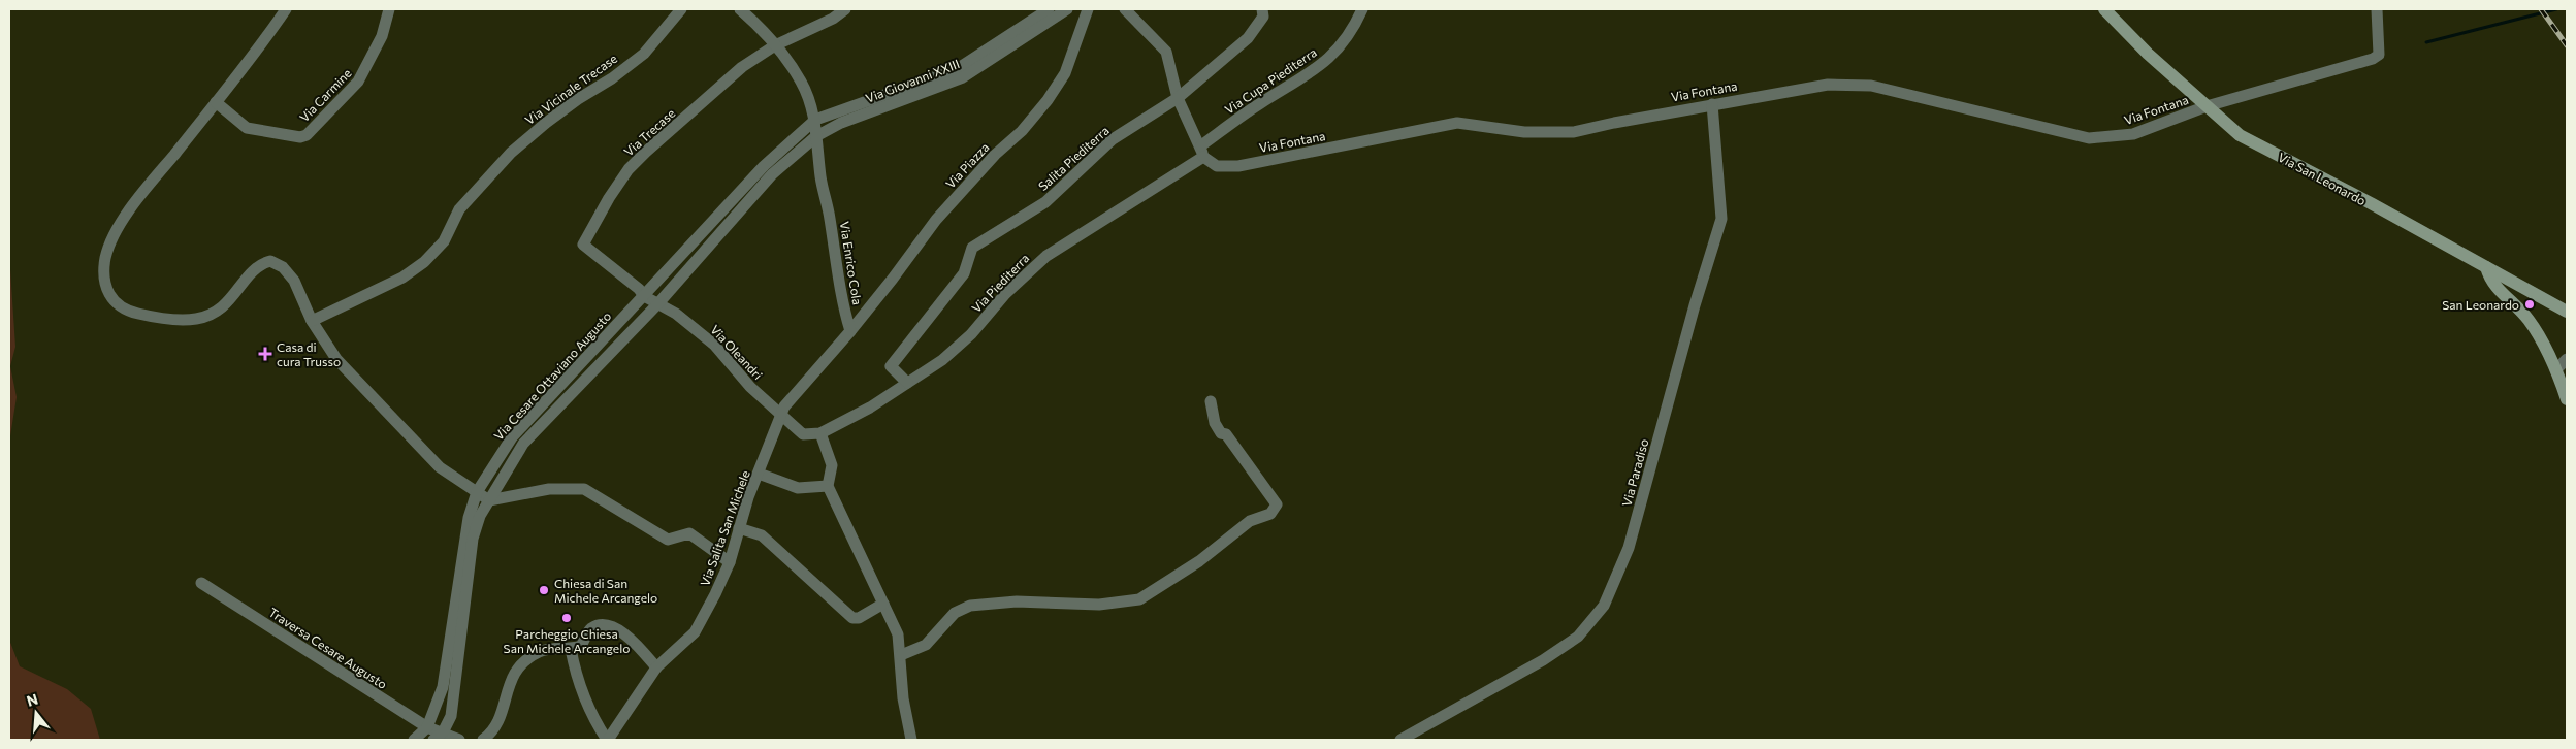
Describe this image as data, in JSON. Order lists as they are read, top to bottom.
{
  "streets": {
    "main road": ["Via San Leonardo"],
    "street": [
      "Via Giovanni XXIII",
      "Via Cupa Piediterra",
      "Via Vicinale Trecase",
      "Via Fontana",
      "Via Carmine",
      "Via Trecase",
      "Salita Piediterra",
      "Via Piazza",
      "Via Enrico Cola",
      "Via Piediterra",
      "Via Oleandri",
      "Via Cesare Ottaviano Augusto",
      "Via Paradiso",
      "Via Salita San Michele",
      "Traversa Cesare Augusto"
    ]
  },
  "crossings": [
    ["Via Giovanni XXIII", "Via Enrico Cola"],
    ["Via Giovanni XXIII", "Via Cesare Ottaviano Augusto"],
    ["Via Cupa Piediterra", "Via Fontana"],
    ["Via Cupa Piediterra", "Via Piediterra"],
    ["Via Fontana", "Via San Leonardo"],
    ["Via Fontana", "Via Piediterra"],
    ["Via Fontana", "Via Paradiso"],
    ["Via Trecase", "Via Enrico Cola"],
    ["Via Trecase", "Via Oleandri"],
    ["Via Trecase", "Via Cesare Ottaviano Augusto"],
    ["Salita Piediterra", "Via Piediterra"],
    ["Via Piazza", "Via Enrico Cola"],
    ["Via Enrico Cola", "Via Cesare Ottaviano Augusto"],
    ["Via Piediterra", "Via Oleandri"],
    ["Via Oleandri", "Via Cesare Ottaviano Augusto"],
    ["Via Oleandri", "Via Salita San Michele"],
    ["Via Cesare Ottaviano Augusto", "Traversa Cesare Augusto"]
  ],
  "places": {
    "other": ["San Leonardo", "Chiesa di San Michele Arcangelo", "Parcheggio Chiesa San Michele Arcangelo"],
    "health": ["Casa di cura Trusso"]
  },
  "north": "top"
}
